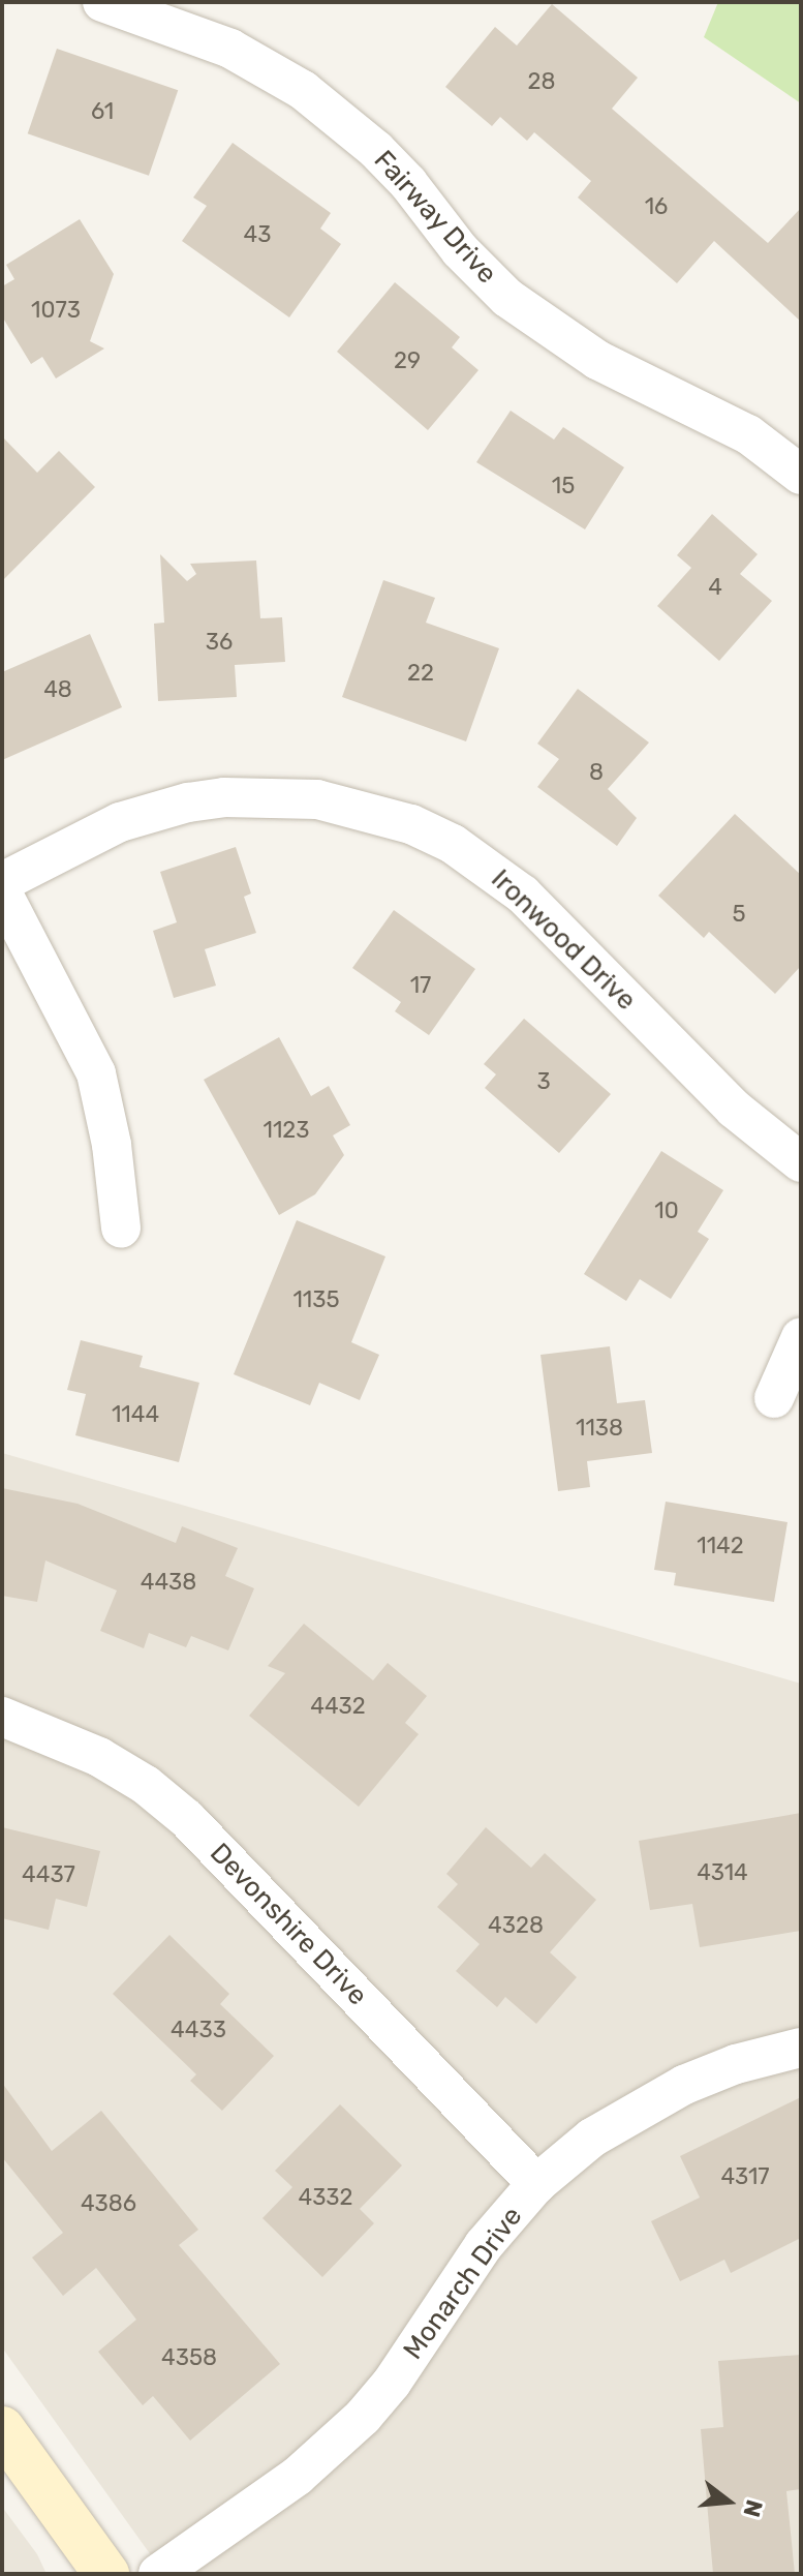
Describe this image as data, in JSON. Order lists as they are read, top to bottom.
{
  "streets": {
    "street": [
      "Fairway Drive",
      "Ironwood Drive",
      "Devonshire Drive",
      "Monarch Drive"
    ]
  },
  "crossings": [
    ["Devonshire Drive", "Monarch Drive"]
  ],
  "house_numbers": [
    "28",
    "61",
    "16",
    "43",
    "1073",
    "29",
    "15",
    "4",
    "36",
    "22",
    "48",
    "8",
    "5",
    "17",
    "3",
    "1123",
    "10",
    "1135",
    "1144",
    "1138",
    "1142",
    "4438",
    "4432",
    "4314",
    "4437",
    "4328",
    "4433",
    "4317",
    "4332",
    "4386",
    "4358"
  ],
  "north": "right"
}
